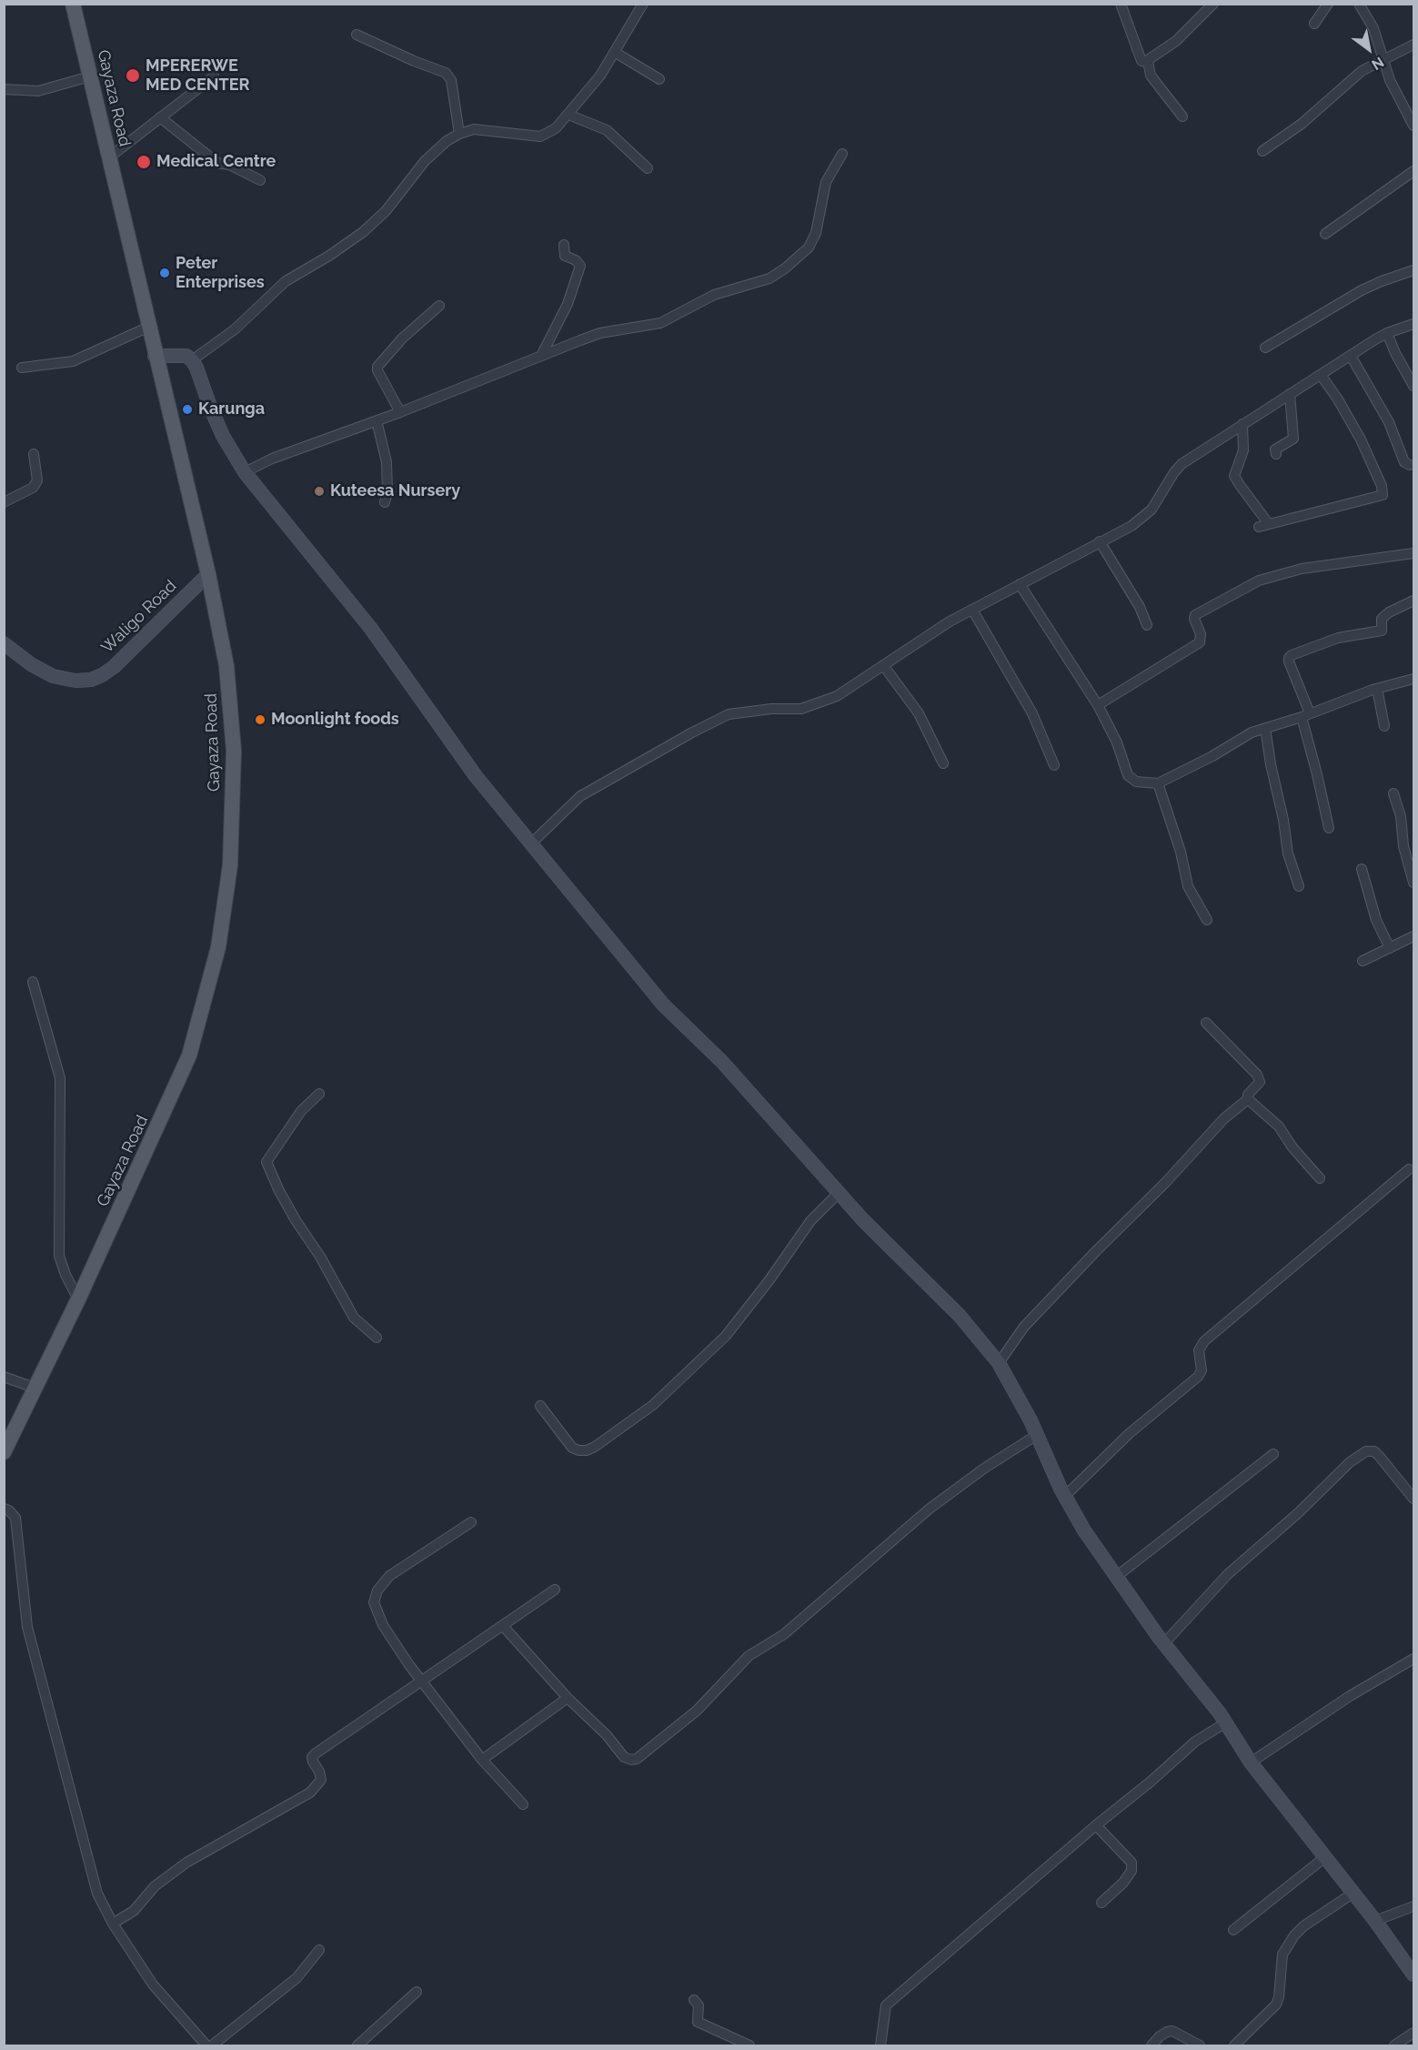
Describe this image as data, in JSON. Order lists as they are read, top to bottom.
{
  "streets": {
    "main road": ["Gayaza Road"],
    "street": ["Waligo Road"]
  },
  "crossings": [
    ["Gayaza Road", "Waligo Road"]
  ],
  "places": [
    "MPERERWE MED CENTER",
    "Medical Centre",
    "Peter Enterprises",
    "Karunga",
    "Kuteesa Nursery",
    "Moonlight foods"
  ],
  "north": "bottom right"
}
